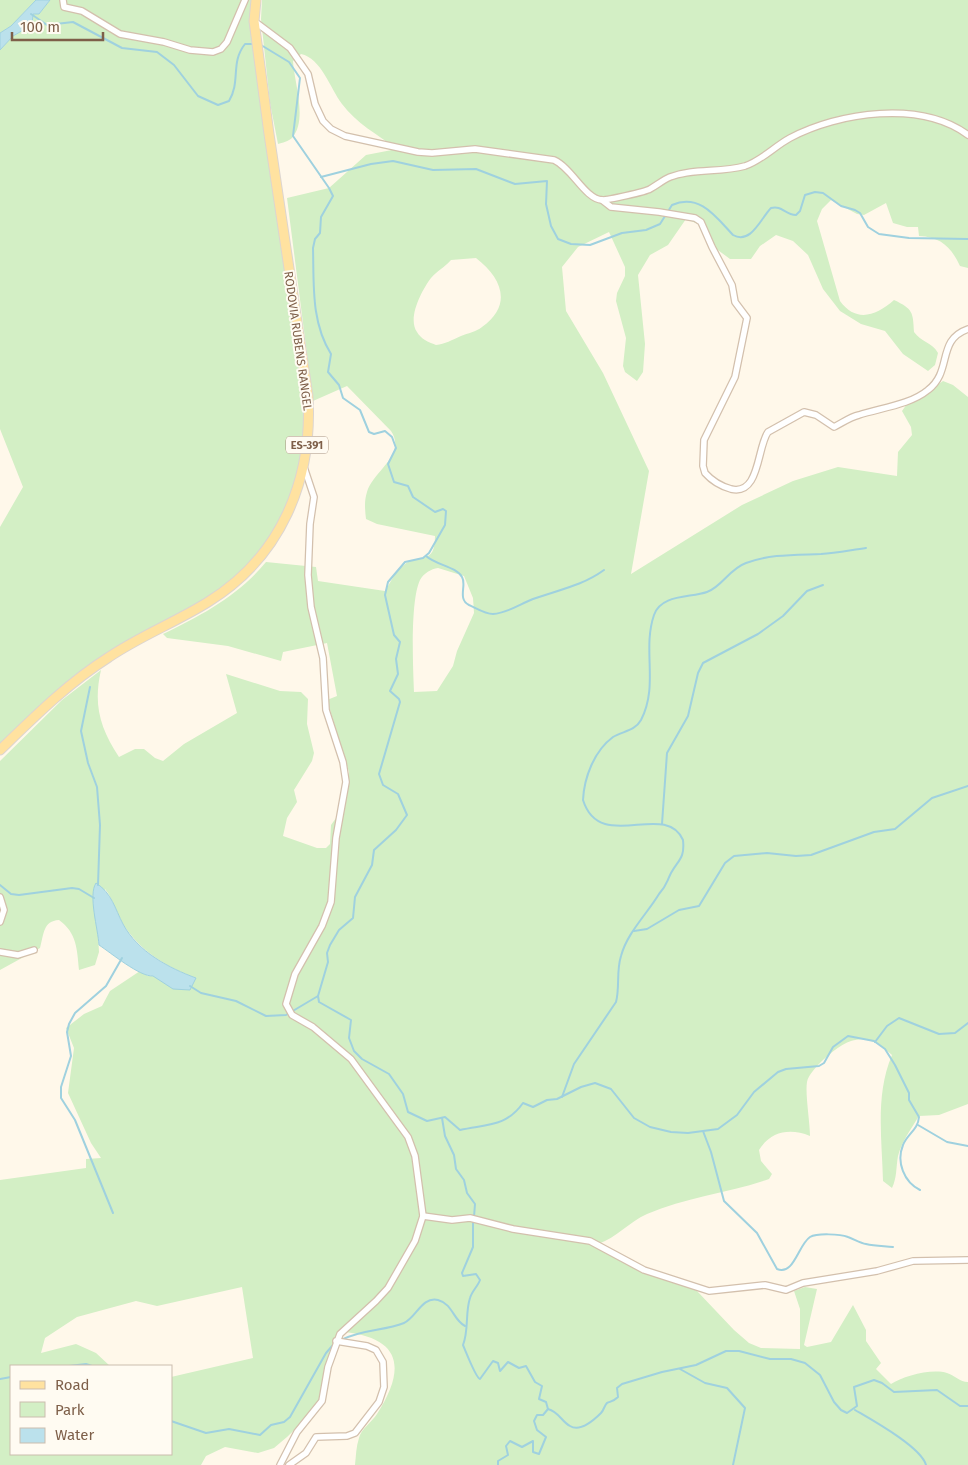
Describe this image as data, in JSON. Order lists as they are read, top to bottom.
{
  "streets": {
    "main road": ["RODOVIA RUBENS RANGEL", "ES-391"]
  },
  "legend": ["Road", "Park", "Water"],
  "scale_bar": "100 m"
}
